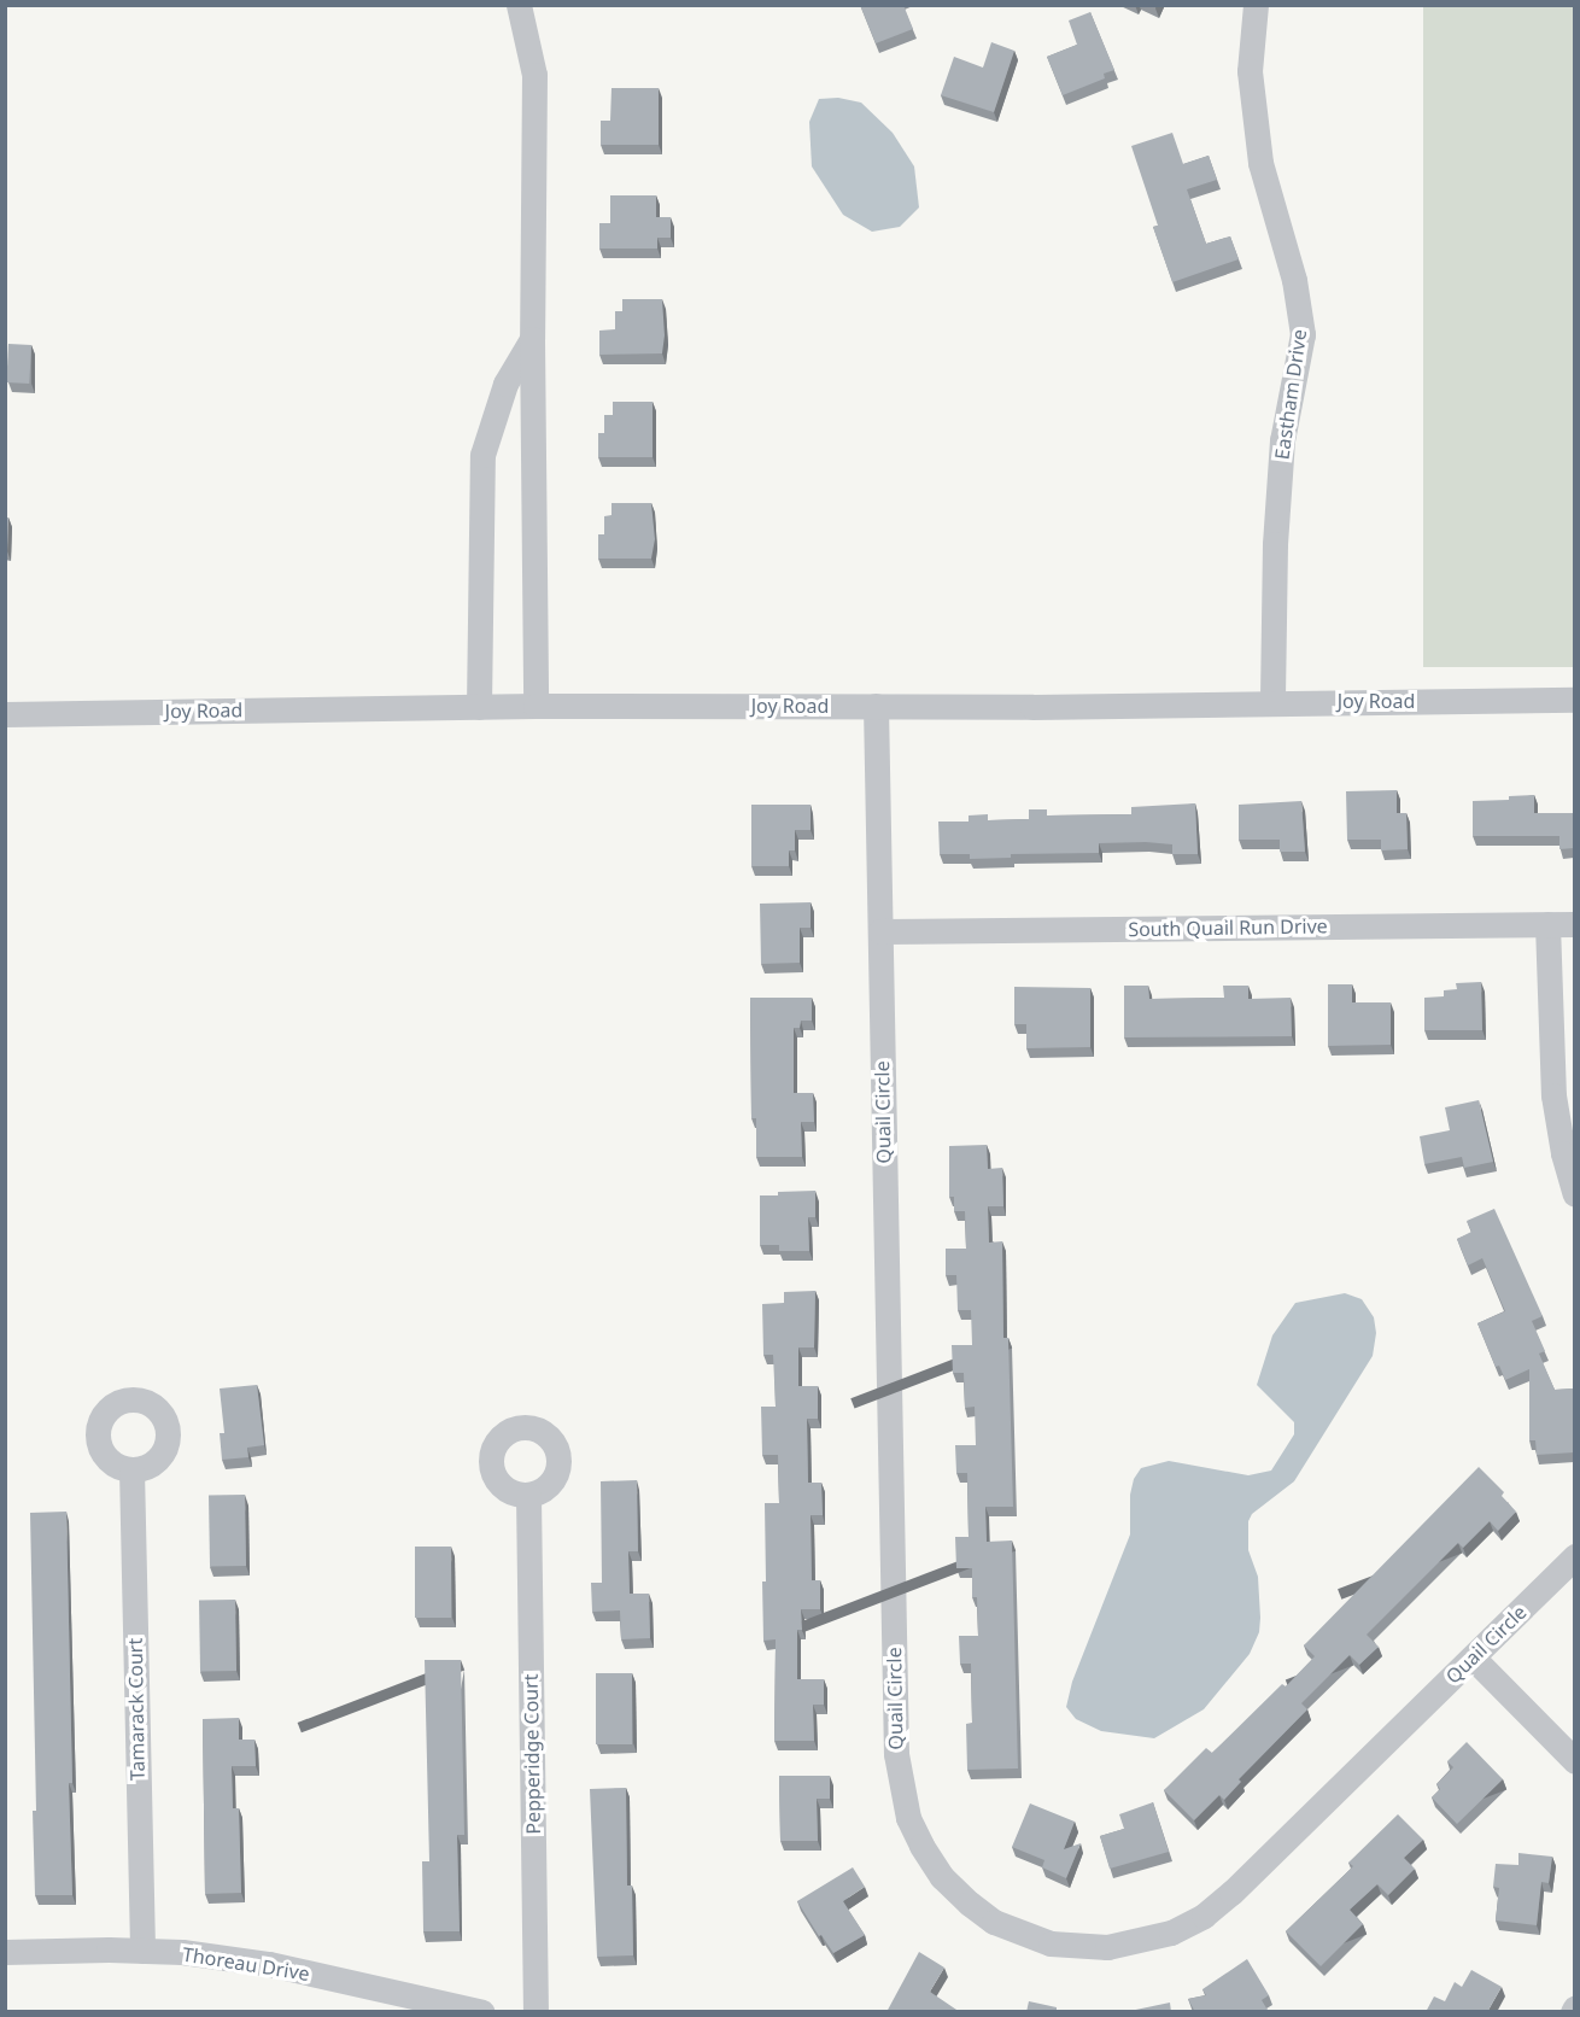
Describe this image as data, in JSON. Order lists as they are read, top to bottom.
{
  "streets": {
    "street": [
      "Eastham Drive",
      "Joy Road",
      "South Quail Run Drive",
      "Quail Circle",
      "Tamarack Court",
      "Pepperidge Court",
      "Thoreau Drive"
    ]
  },
  "crossings": [
    ["Eastham Drive", "Joy Road"],
    ["Joy Road", "Quail Circle"],
    ["South Quail Run Drive", "Quail Circle"],
    ["Tamarack Court", "Thoreau Drive"]
  ]
}
